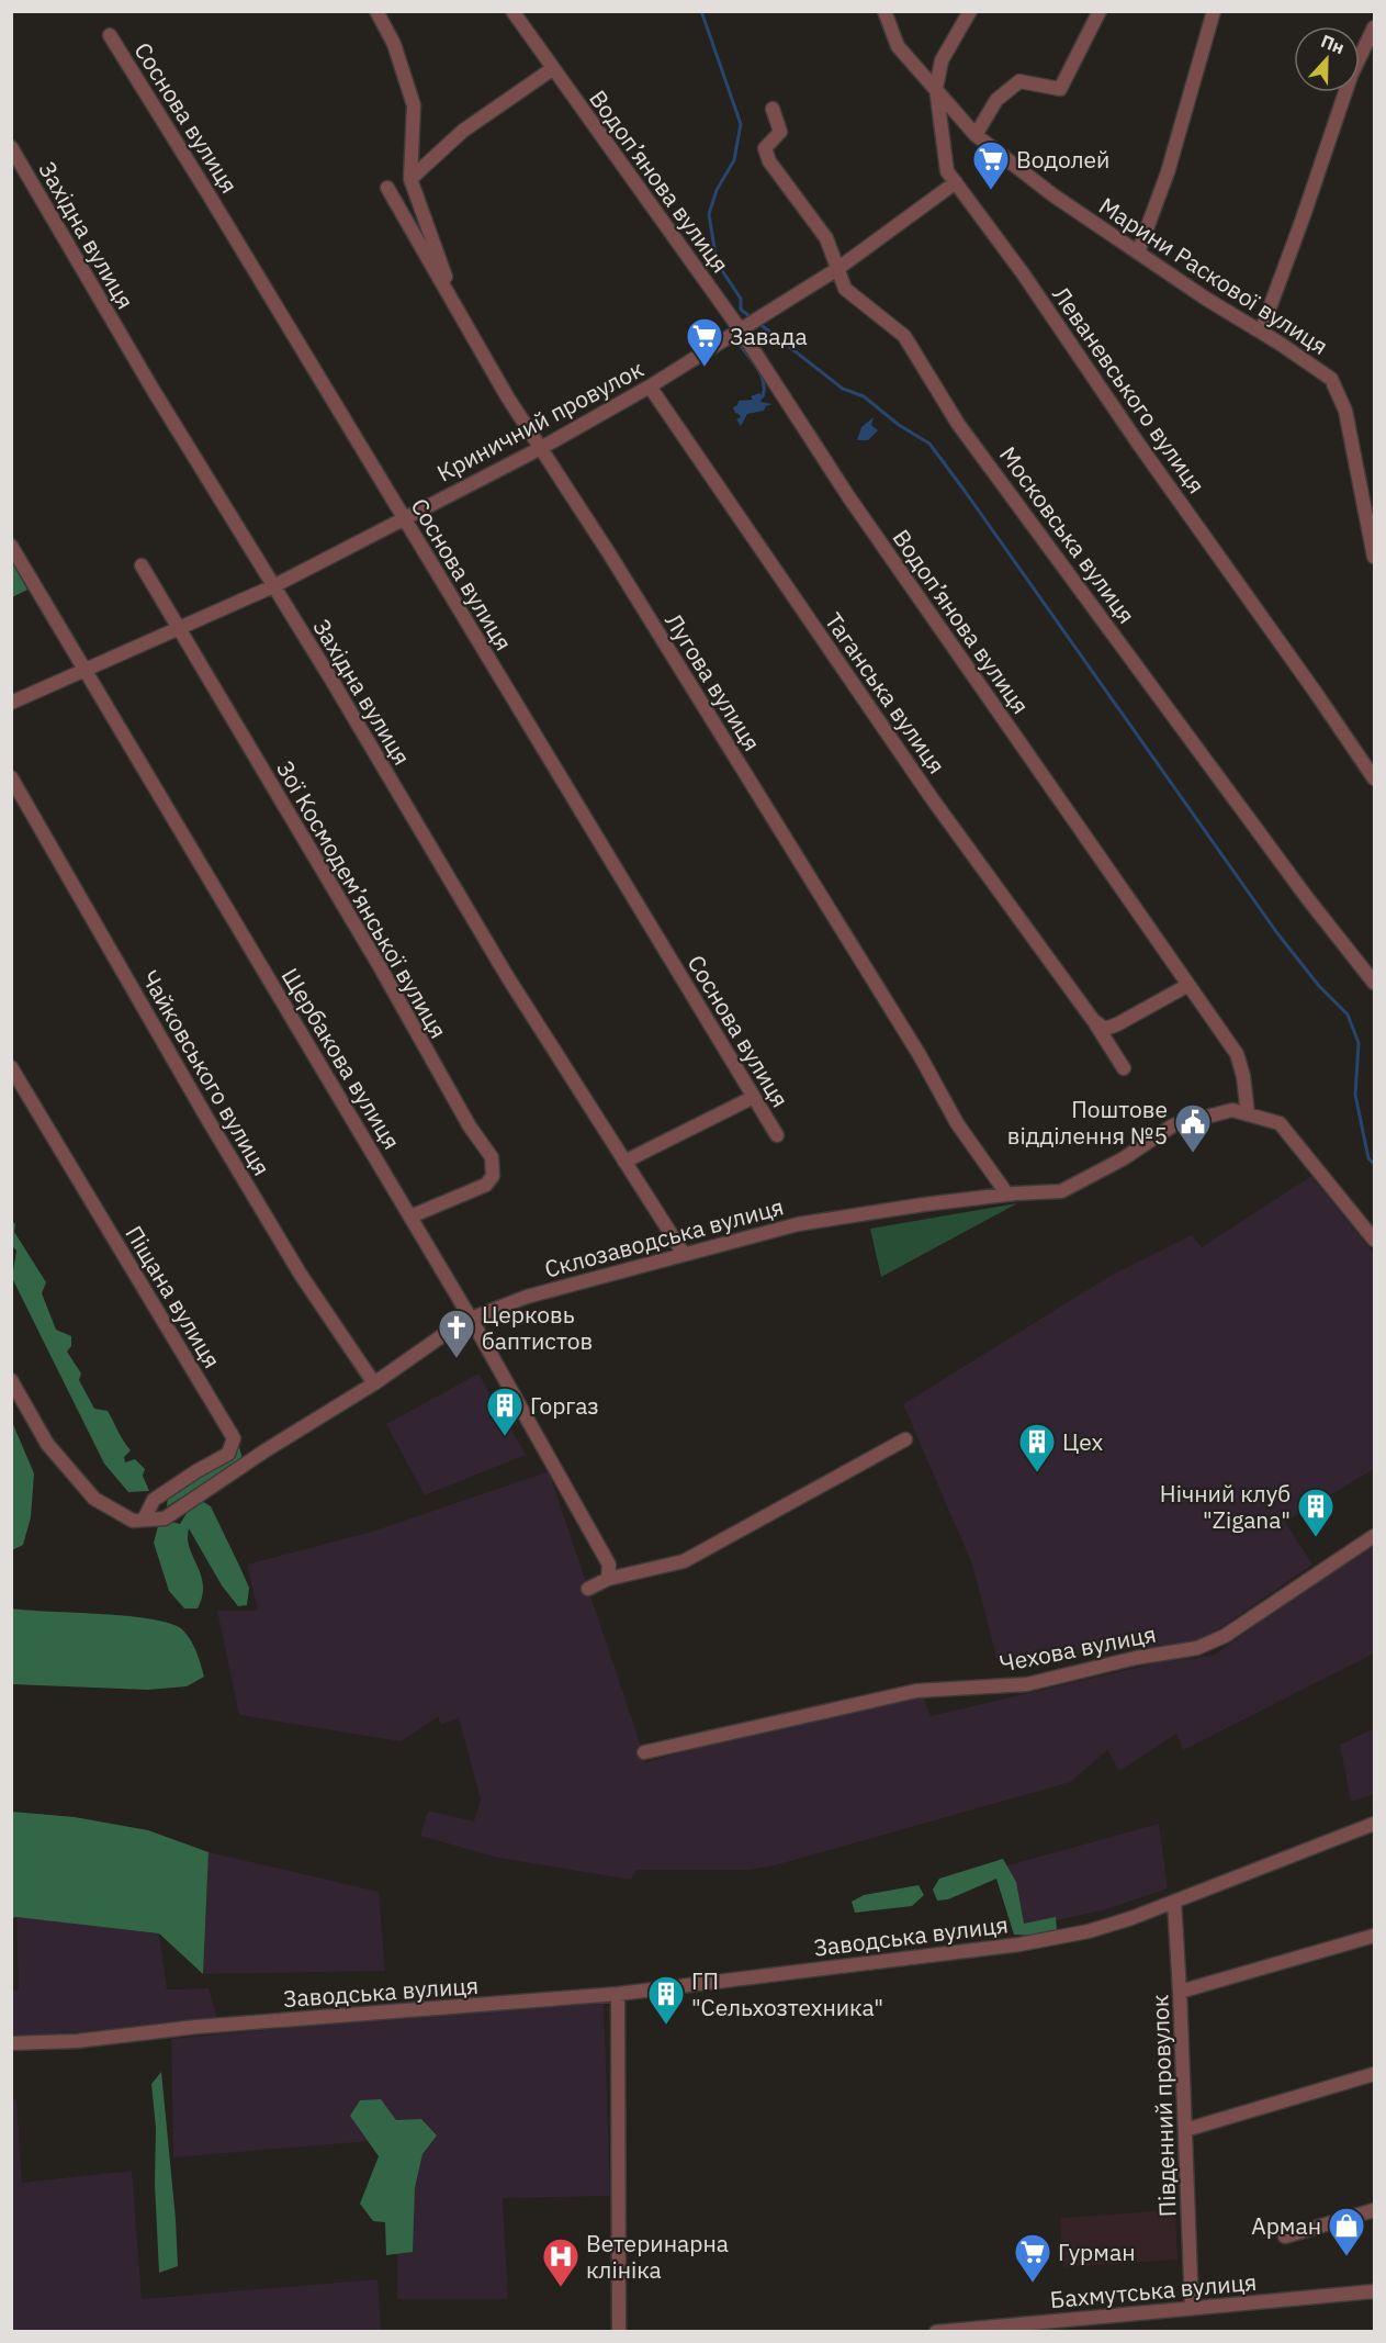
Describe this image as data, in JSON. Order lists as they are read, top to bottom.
{
  "streets": {
    "street": [
      "Соснова вулиця",
      "Водоп’янова вулиця",
      "Західна вулиця",
      "Марини Раскової вулиця",
      "Леваневського вулиця",
      "Криничний провулок",
      "Московська вулиця",
      "Лугова вулиця",
      "Таганська вулиця",
      "Зої Космодем’янської вулиця",
      "Щербакова вулиця",
      "Чайковського вулиця",
      "Склозаводська вулиця",
      "Піщана вулиця",
      "Чехова вулиця",
      "Заводська вулиця",
      "Південний провулок",
      "Бахмутська вулиця"
    ]
  },
  "crossings": [
    ["Соснова вулиця", "Криничний провулок"],
    ["Водоп’янова вулиця", "Криничний провулок"],
    ["Водоп’янова вулиця", "Склозаводська вулиця"],
    ["Західна вулиця", "Криничний провулок"],
    ["Західна вулиця", "Склозаводська вулиця"],
    ["Марини Раскової вулиця", "Леваневського вулиця"],
    ["Леваневського вулиця", "Криничний провулок"],
    ["Криничний провулок", "Московська вулиця"],
    ["Криничний провулок", "Лугова вулиця"],
    ["Криничний провулок", "Таганська вулиця"],
    ["Криничний провулок", "Зої Космодем’янської вулиця"],
    ["Криничний провулок", "Щербакова вулиця"],
    ["Лугова вулиця", "Склозаводська вулиця"],
    ["Зої Космодем’янської вулиця", "Щербакова вулиця"],
    ["Щербакова вулиця", "Склозаводська вулиця"],
    ["Чайковського вулиця", "Склозаводська вулиця"],
    ["Склозаводська вулиця", "Піщана вулиця"],
    ["Заводська вулиця", "Південний провулок"],
    ["Південний провулок", "Бахмутська вулиця"]
  ],
  "places": {
    "supermarket": ["Водолей", "Завада", "Гурман"],
    "public building": ["Поштове відділення №5"],
    "church": ["Церковь баптистов"],
    "building": [
      "Горгаз",
      "Цех",
      "Нічний клуб \"Zigana\"",
      "ГП \"Сельхозтехника\""
    ],
    "shop": ["Арман"],
    "hospital": ["Ветеринарна клініка"]
  },
  "north": "top"
}
